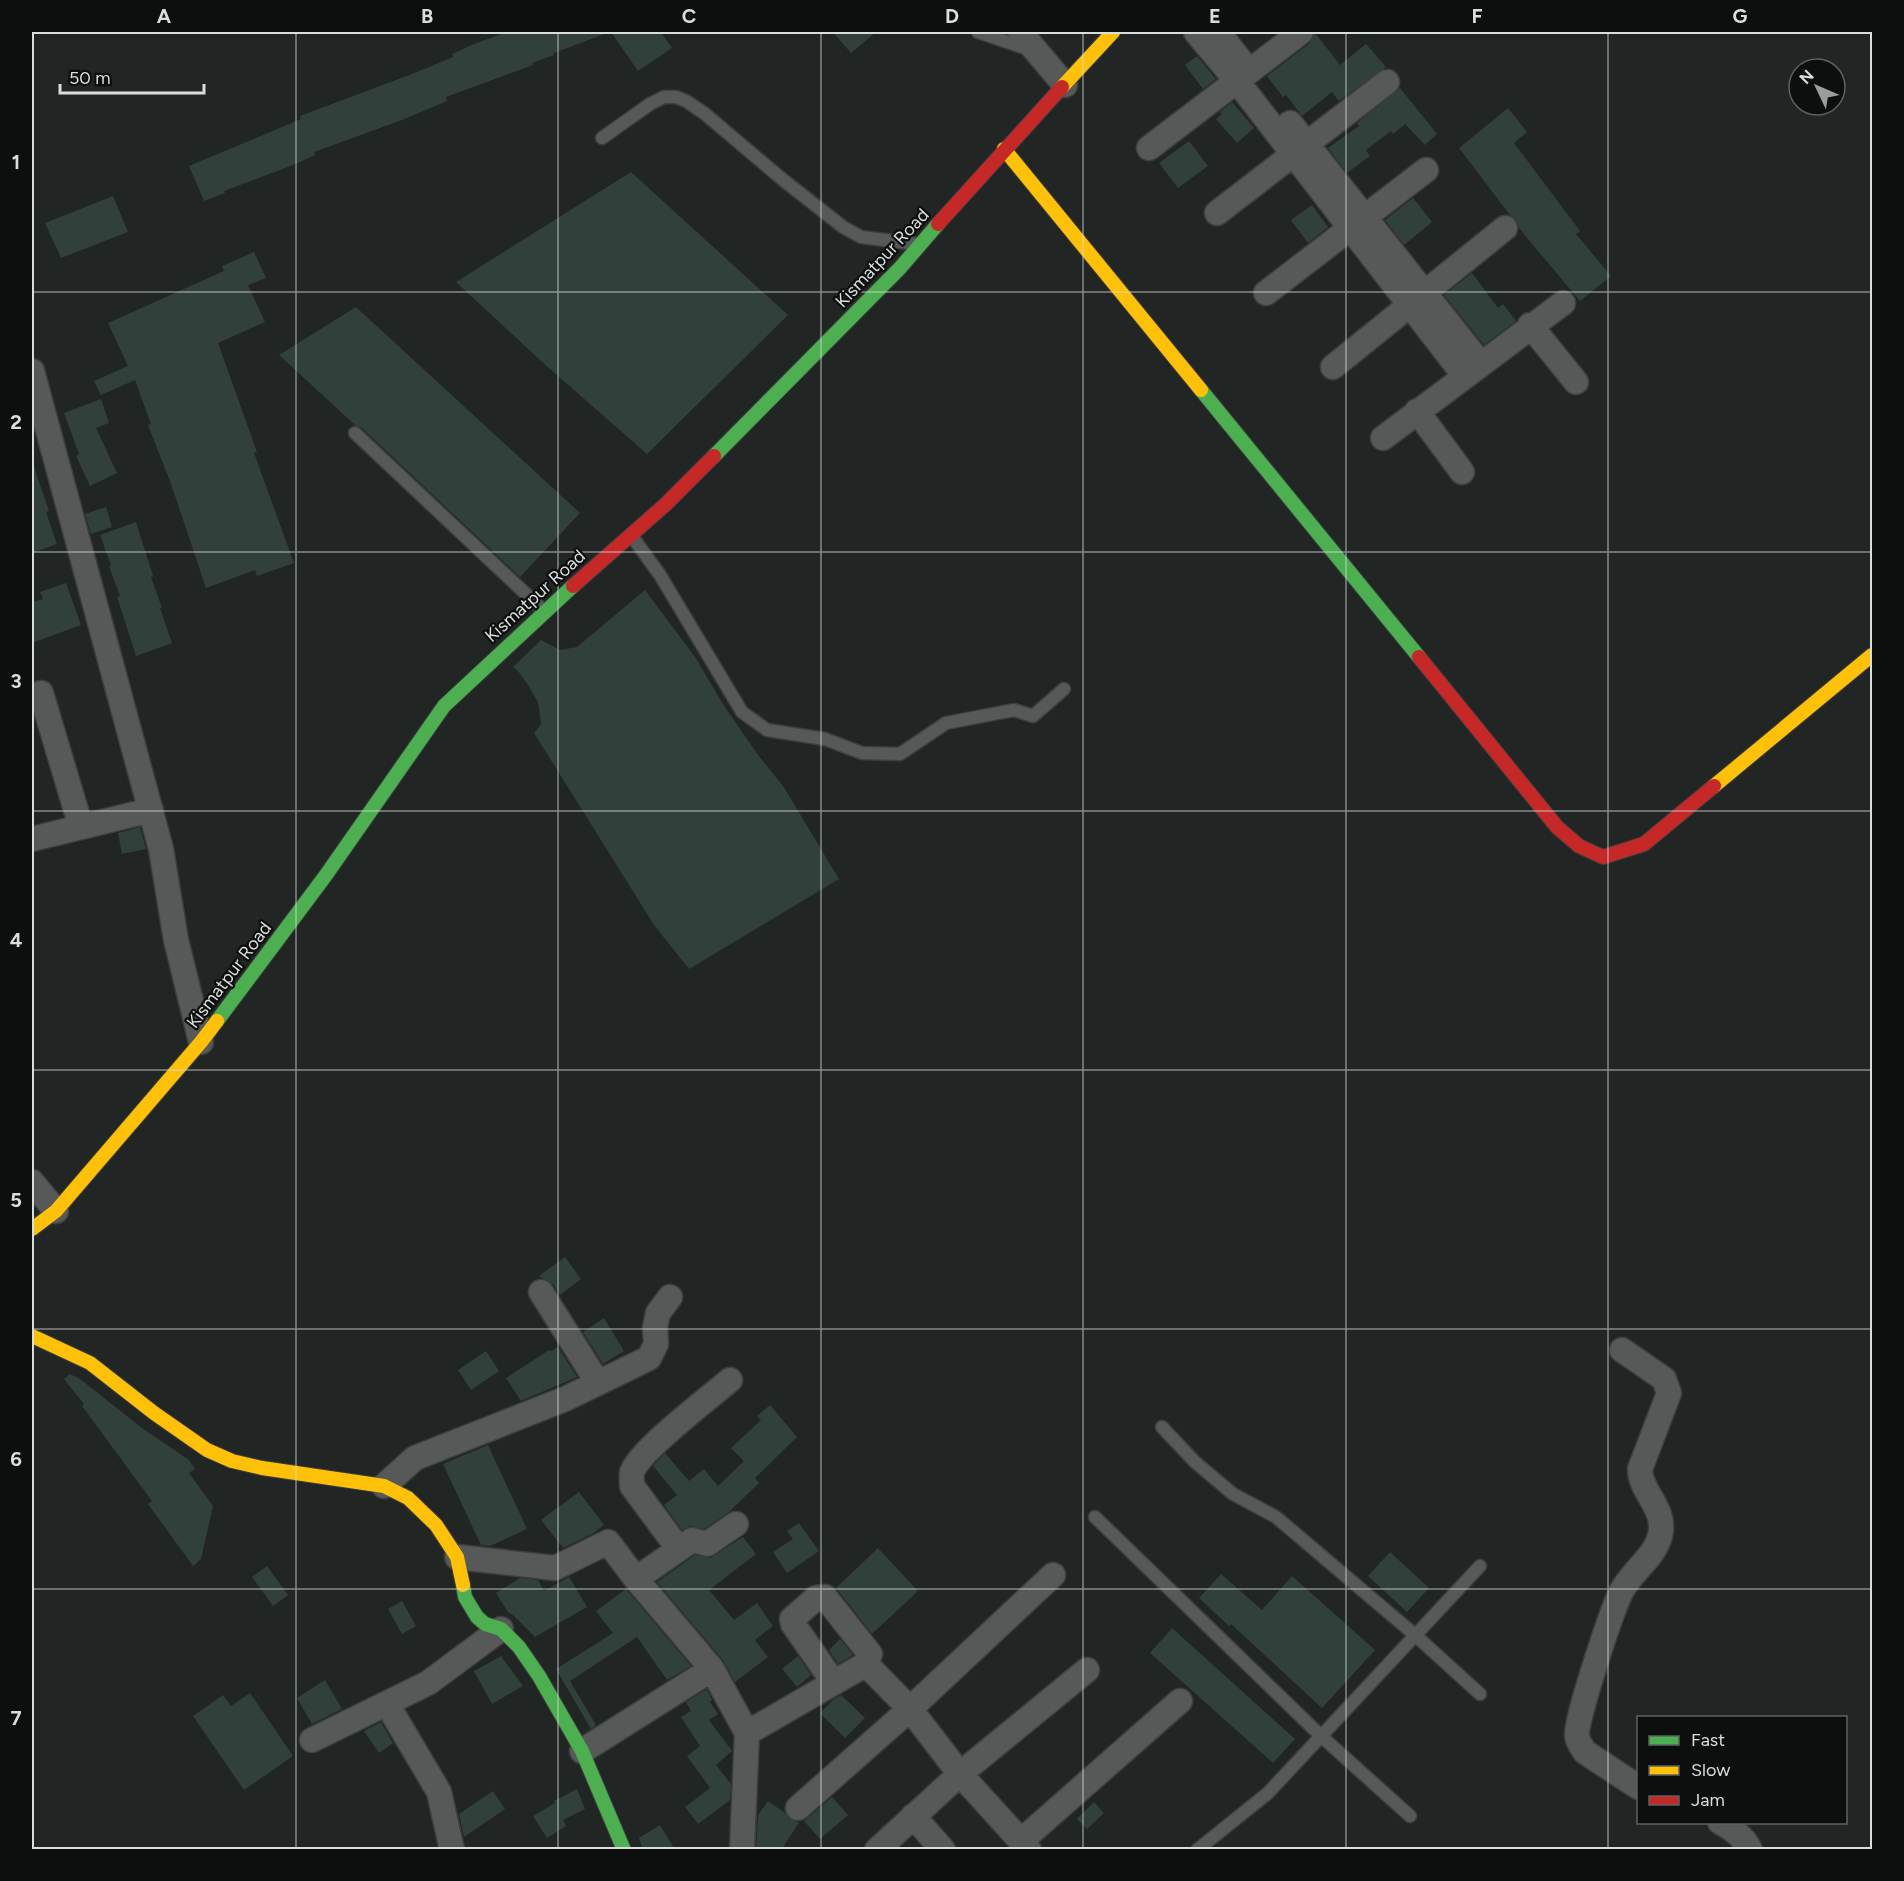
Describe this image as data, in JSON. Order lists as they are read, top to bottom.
{
  "streets": {
    "street": ["Kismatpur Road"]
  },
  "legend": ["Fast", "Slow", "Jam"],
  "scale_bar": "50 m",
  "north": "top left",
  "grid": {
    "columns": [
      "A",
      "B",
      "C",
      "D",
      "E",
      "F",
      "G"
    ],
    "rows": [
      "1",
      "2",
      "3",
      "4",
      "5",
      "6",
      "7"
    ]
  }
}
